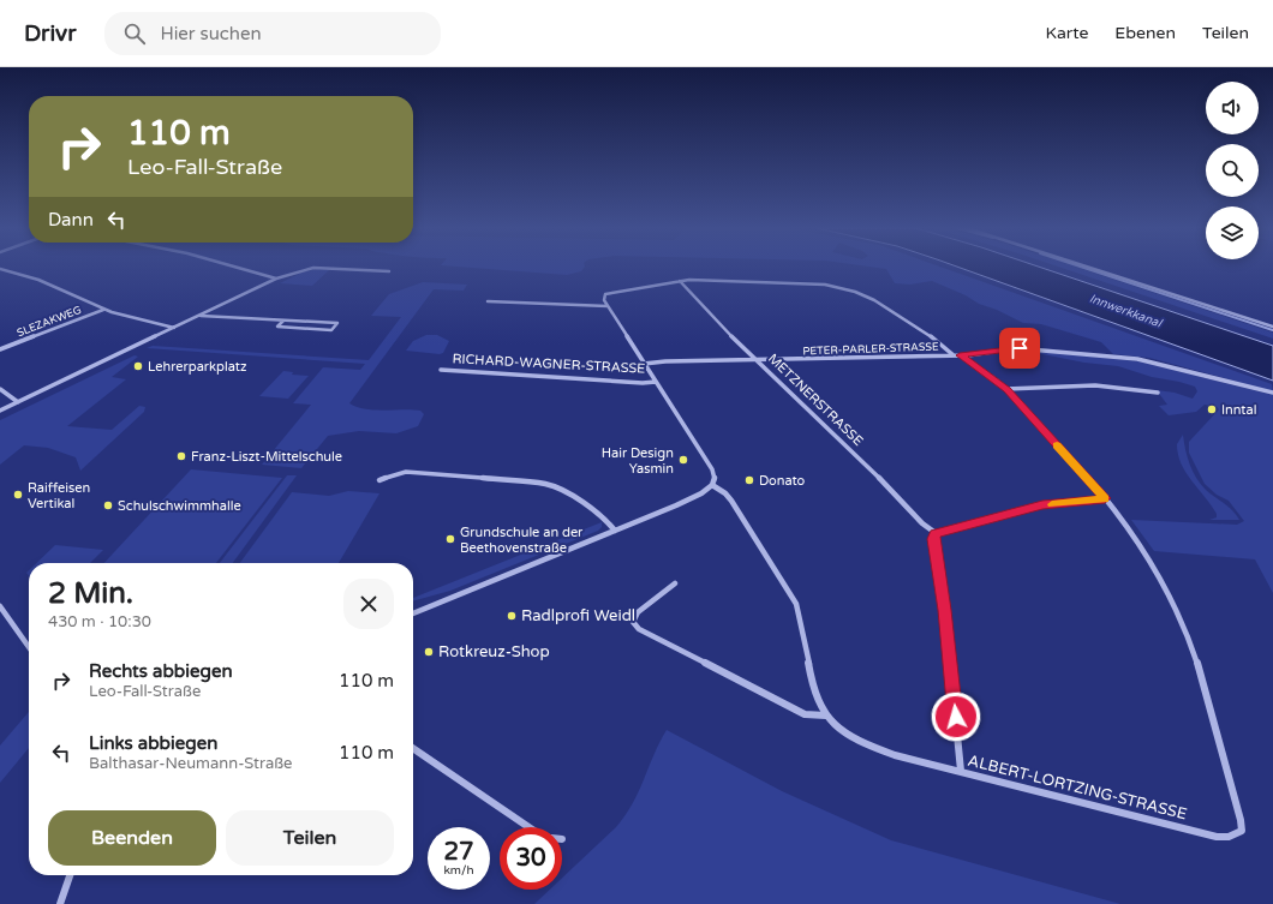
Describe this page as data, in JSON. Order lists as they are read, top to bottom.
{
  "streets": {
    "street": [
      "SLEZAKWEG",
      "PETER-PARLER-STRASSE",
      "RICHARD-WAGNER-STRASSE",
      "METZNERSTRASSE",
      "ALBERT-LORTZING-STRASSE"
    ]
  },
  "crossings": [
    ["PETER-PARLER-STRASSE", "RICHARD-WAGNER-STRASSE"],
    ["PETER-PARLER-STRASSE", "METZNERSTRASSE"],
    ["RICHARD-WAGNER-STRASSE", "METZNERSTRASSE"]
  ],
  "water": ["Innwerkkanal"],
  "places": [
    "Lehrerparkplatz",
    "Inntal",
    "Franz-Liszt-Mittelschule",
    "Hair Design Yasmin",
    "Donato",
    "Raiffeisen Vertikal",
    "Schulschwimmhalle",
    "Grundschule an der Beethovenstraße",
    "Radlprofi Weidl",
    "Rotkreuz-Shop"
  ],
  "page": {
    "header": "Drivr",
    "search": "Hier suchen",
    "nav": ["Karte", "Ebenen", "Teilen"],
    "turn": ["110 m", "Leo-Fall-Straße"],
    "then": "Dann",
    "heading": ["2 Min.", "430 m · 10:30"],
    "list": [
      {
        "name": "Rechts abbiegen",
        "note": "Leo-Fall-Straße",
        "value": "110 m"
      },
      {
        "name": "Links abbiegen",
        "note": "Balthasar-Neumann-Straße",
        "value": "110 m"
      }
    ],
    "buttons": ["Beenden", "Teilen"],
    "speed": "27 km/h",
    "limit": "30"
  }
}
